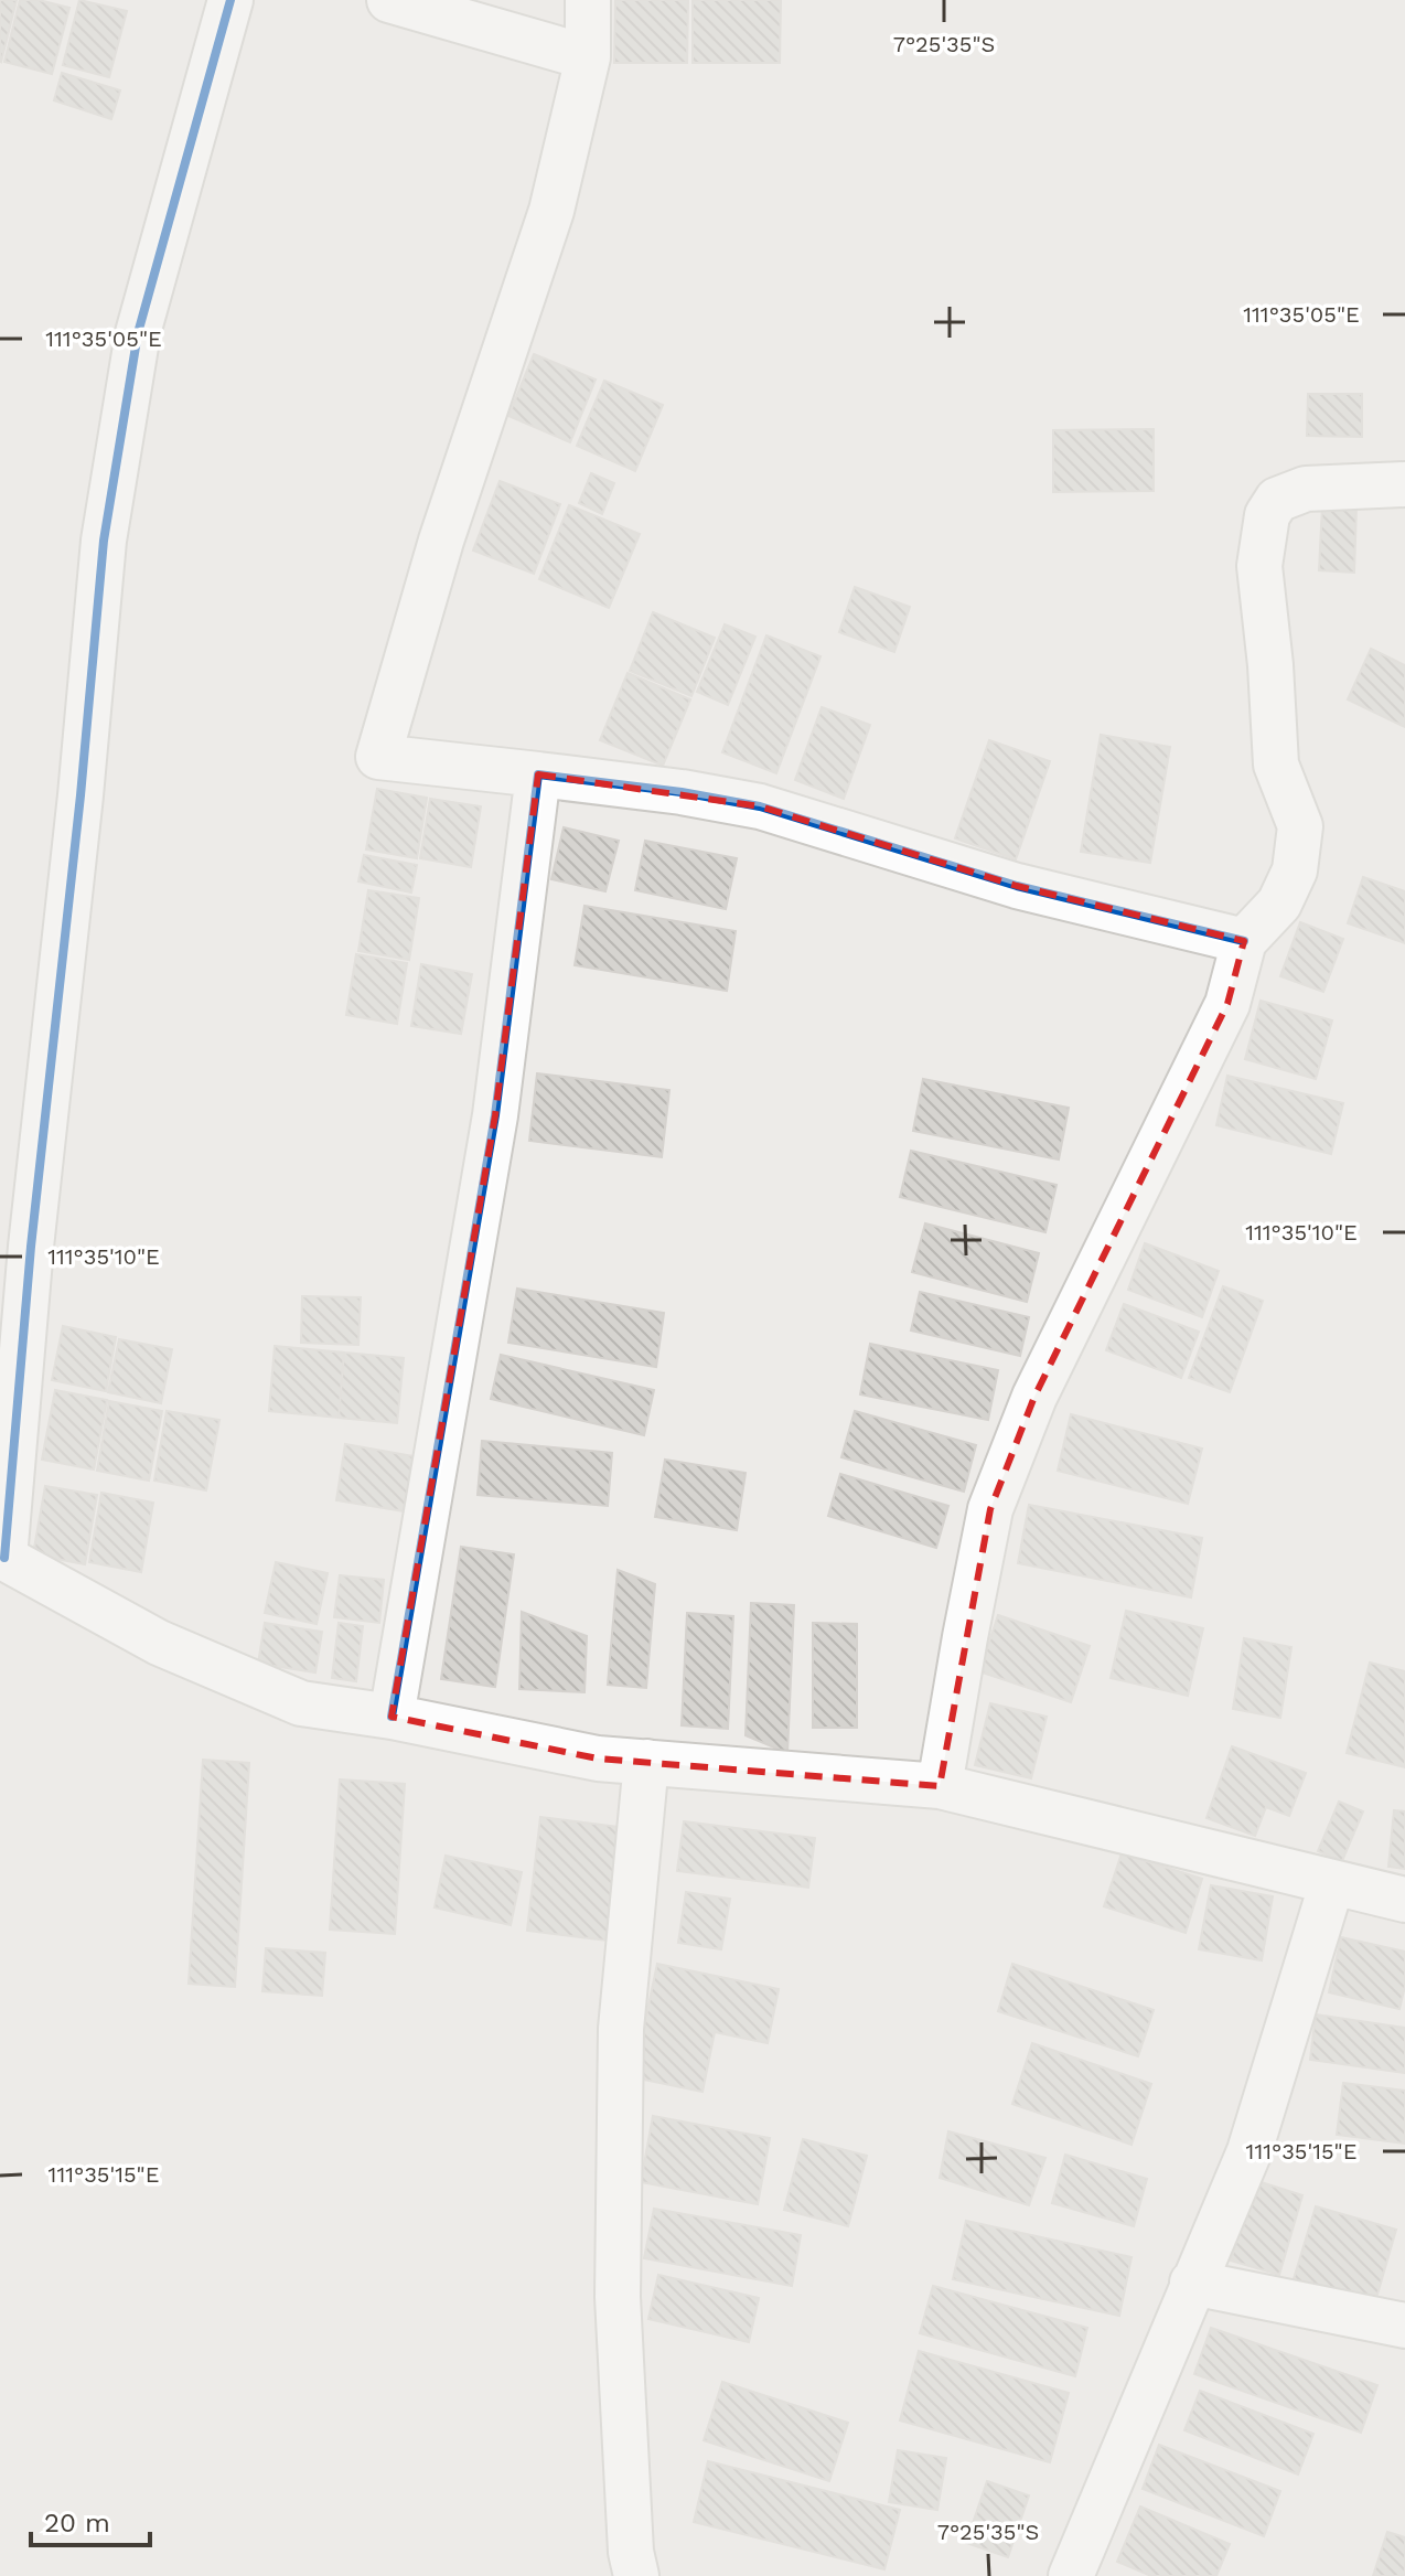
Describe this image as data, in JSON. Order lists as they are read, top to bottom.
{
  "scale_bar": "20 m",
  "coordinates": [
    "7°25'35\"S",
    "111°35'05\"E",
    "111°35'10\"E",
    "111°35'15\"E"
  ]
}
